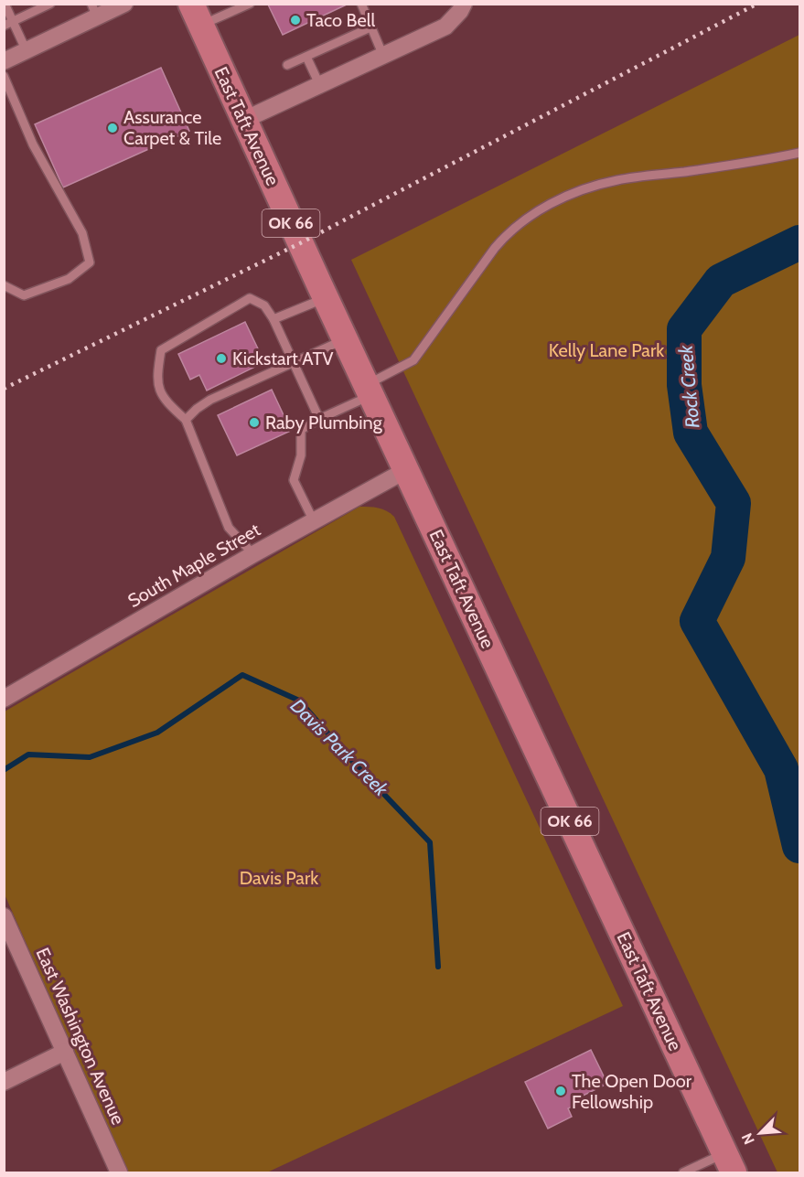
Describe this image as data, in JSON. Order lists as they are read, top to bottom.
{
  "streets": {
    "main road": ["East Taft Avenue", "OK 66"],
    "street": ["South Maple Street", "East Washington Avenue"]
  },
  "crossings": [
    ["East Taft Avenue", "South Maple Street"]
  ],
  "water": ["Rock Creek", "Davis Park Creek"],
  "parks": ["Kelly Lane Park", "Davis Park"],
  "places": [
    "Taco Bell",
    "Assurance Carpet & Tile",
    "Kickstart ATV",
    "Raby Plumbing",
    "The Open Door Fellowship"
  ],
  "north": "bottom left"
}
